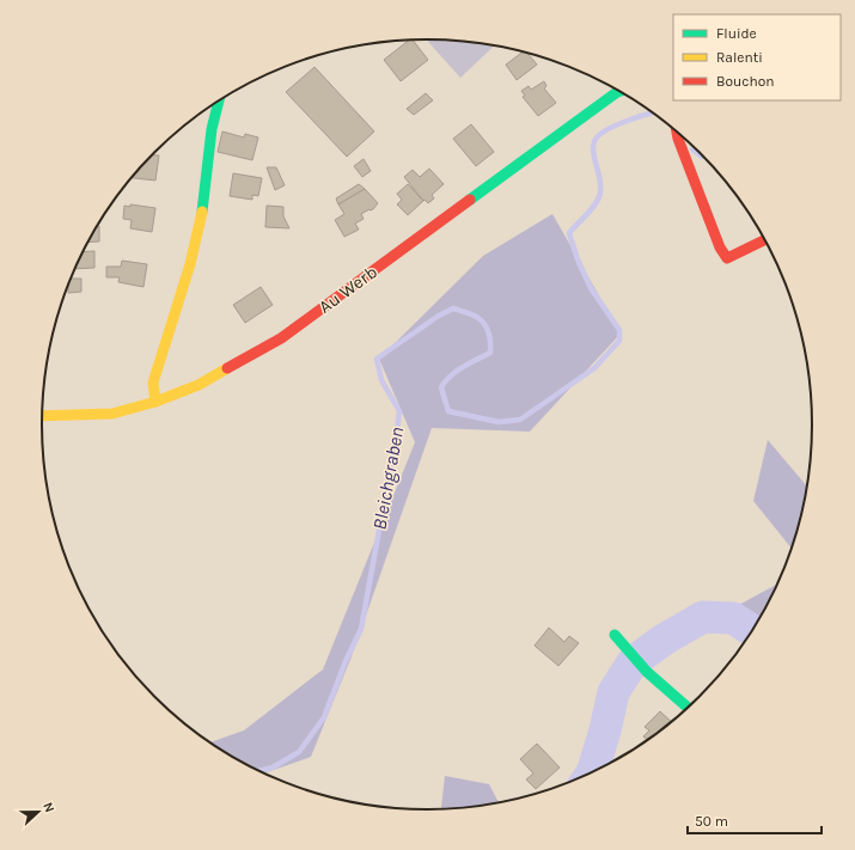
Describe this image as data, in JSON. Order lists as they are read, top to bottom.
{
  "streets": {
    "street": ["Au Werb"]
  },
  "water": ["Bleichgraben"],
  "legend": ["Fluide", "Ralenti", "Bouchon"],
  "scale_bar": "50 m",
  "north": "right"
}
